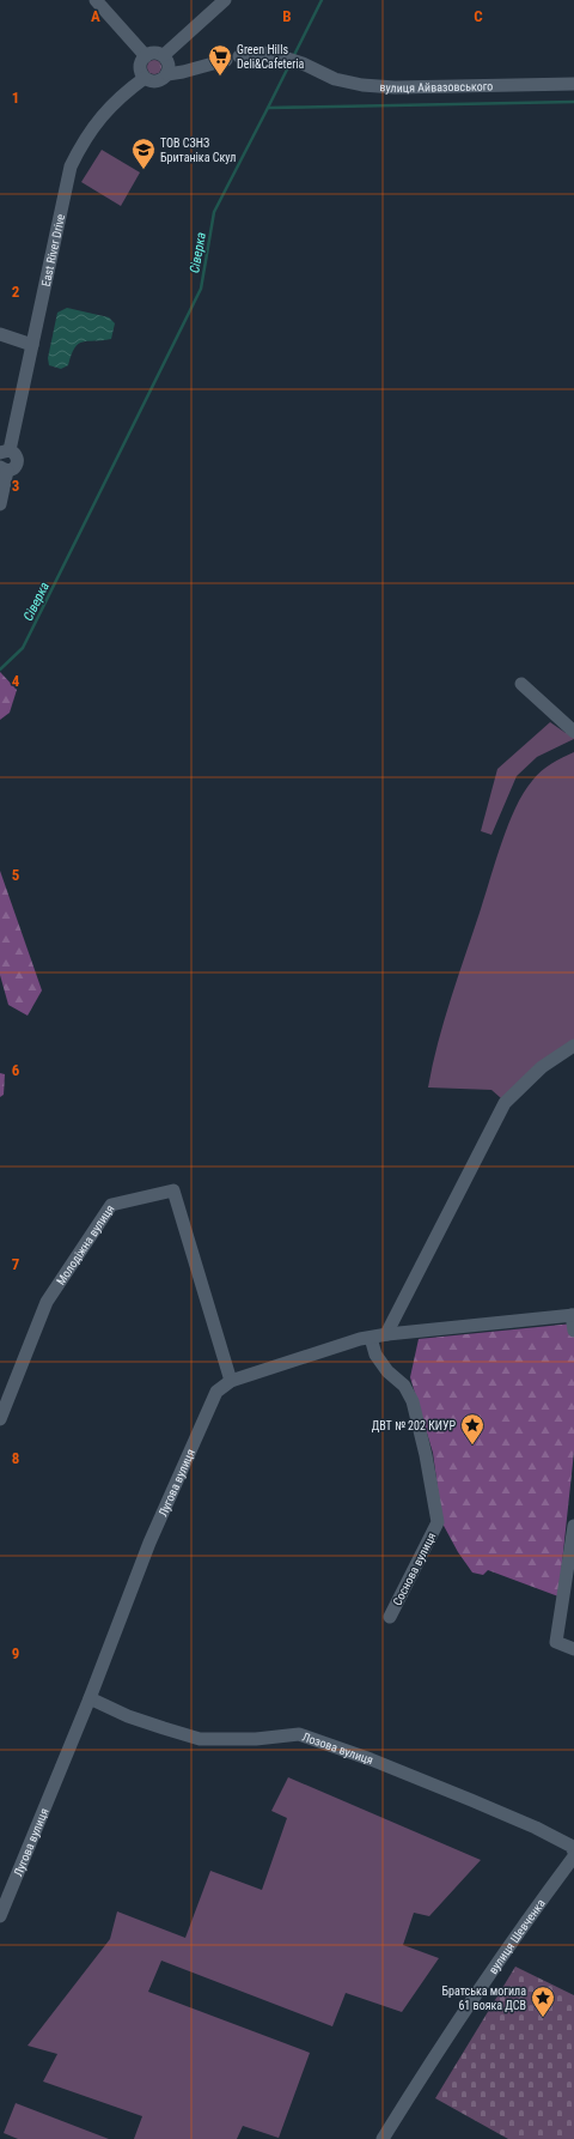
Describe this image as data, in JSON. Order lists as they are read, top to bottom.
{
  "streets": {
    "street": [
      "вулиця Айвазовського",
      "Еаst Rіvеr Drive",
      "Молодіжна вулиця",
      "Лугова вулиця",
      "Соснова вулиця",
      "Лозова вулиця",
      "вулиця Шевченка"
    ]
  },
  "crossings": [
    ["Молодіжна вулиця", "Лугова вулиця"],
    ["Лугова вулиця", "Соснова вулиця"],
    ["Лугова вулиця", "Лозова вулиця"]
  ],
  "water": ["Сіверка"],
  "places": {
    "supermarket": ["Green Hills Deli&Cafeteria"],
    "school or university": ["ТОВ СЗНЗ Британіка Скул"],
    "place": ["ДВТ № 202 КИУР", "Братська могила 61 вояка ДСВ"]
  },
  "grid": {
    "columns": ["A", "B", "C"],
    "rows": [
      "1",
      "2",
      "3",
      "4",
      "5",
      "6",
      "7",
      "8",
      "9"
    ]
  }
}
